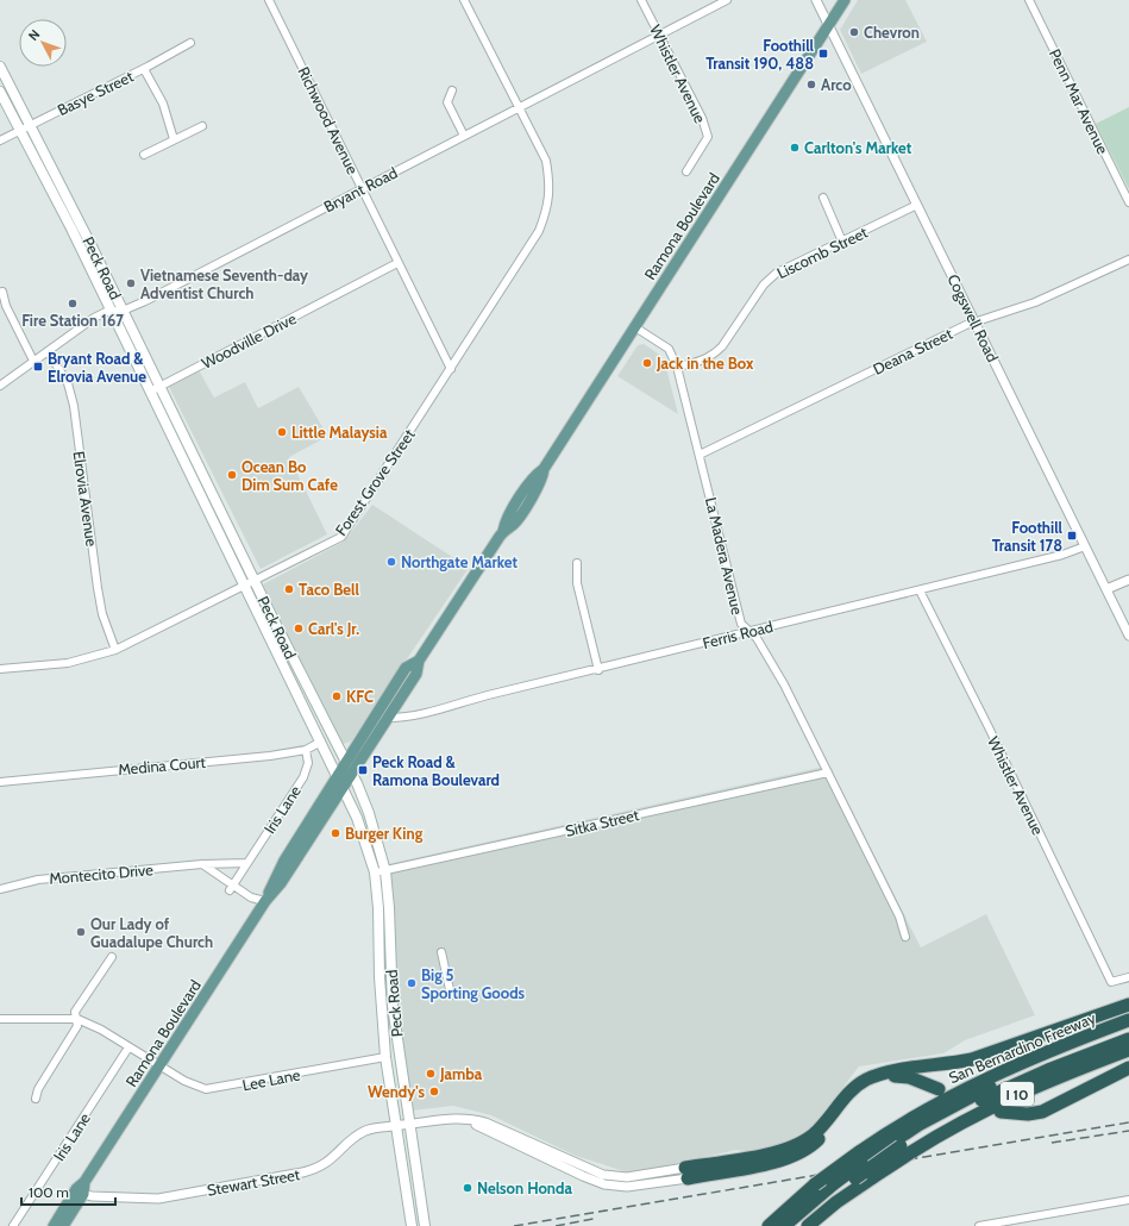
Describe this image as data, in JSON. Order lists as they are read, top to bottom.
{
  "streets": {
    "highway": ["San Bernardino Freeway", "I 10"],
    "main road": ["Ramona Boulevard", "Peck Road"],
    "street": [
      "Whistler Avenue",
      "Basye Street",
      "Penn Mar Avenue",
      "Richwood Avenue",
      "Bryant Road",
      "Liscomb Street",
      "Cogswell Road",
      "Woodville Drive",
      "Deana Street",
      "Forest Grove Street",
      "Elrovia Avenue",
      "La Madera Avenue",
      "Ferris Road",
      "Medina Court",
      "Iris Lane",
      "Sitka Street",
      "Montecito Drive",
      "Lee Lane",
      "Stewart Street"
    ]
  },
  "crossings": [
    ["Whistler Avenue", "Bryant Road"],
    ["Whistler Avenue", "Ferris Road"],
    ["Basye Street", "Peck Road"],
    ["Richwood Avenue", "Bryant Road"],
    ["Richwood Avenue", "Woodville Drive"],
    ["Richwood Avenue", "Forest Grove Street"],
    ["Bryant Road", "Peck Road"],
    ["Bryant Road", "Forest Grove Street"],
    ["Bryant Road", "Elrovia Avenue"],
    ["Ramona Boulevard", "Peck Road"],
    ["Ramona Boulevard", "Cogswell Road"],
    ["Ramona Boulevard", "La Madera Avenue"],
    ["Ramona Boulevard", "Ferris Road"],
    ["Ramona Boulevard", "Lee Lane"],
    ["Ramona Boulevard", "Stewart Street"],
    ["Liscomb Street", "Cogswell Road"],
    ["Liscomb Street", "La Madera Avenue"],
    ["Peck Road", "Woodville Drive"],
    ["Peck Road", "Forest Grove Street"],
    ["Peck Road", "Medina Court"],
    ["Peck Road", "Sitka Street"],
    ["Peck Road", "Lee Lane"],
    ["Peck Road", "Stewart Street"],
    ["Cogswell Road", "Deana Street"],
    ["Cogswell Road", "Ferris Road"],
    ["Deana Street", "La Madera Avenue"],
    ["Forest Grove Street", "Elrovia Avenue"],
    ["La Madera Avenue", "Ferris Road"],
    ["La Madera Avenue", "Sitka Street"],
    ["Medina Court", "Iris Lane"],
    ["Iris Lane", "Montecito Drive"],
    ["Iris Lane", "Lee Lane"]
  ],
  "places": {
    "other": [
      "Chevron",
      "Arco",
      "Carlton's Market",
      "Vietnamese Seventh-day Adventist Church",
      "Fire Station 167",
      "Jack in the Box",
      "Little Malaysia",
      "Ocean Bo Dim Sum Cafe",
      "Northgate Market",
      "Taco Bell",
      "Carl's Jr.",
      "KFC",
      "Burger King",
      "Our Lady of Guadalupe Church",
      "Big 5 Sporting Goods",
      "Jamba",
      "Wendy's",
      "Nelson Honda"
    ],
    "transit": [
      "Foothill Transit 190, 488",
      "Bryant Road & Elrovia Avenue",
      "Foothill Transit 178",
      "Peck Road & Ramona Boulevard"
    ]
  },
  "scale_bar": "100 m",
  "north": "top left"
}
